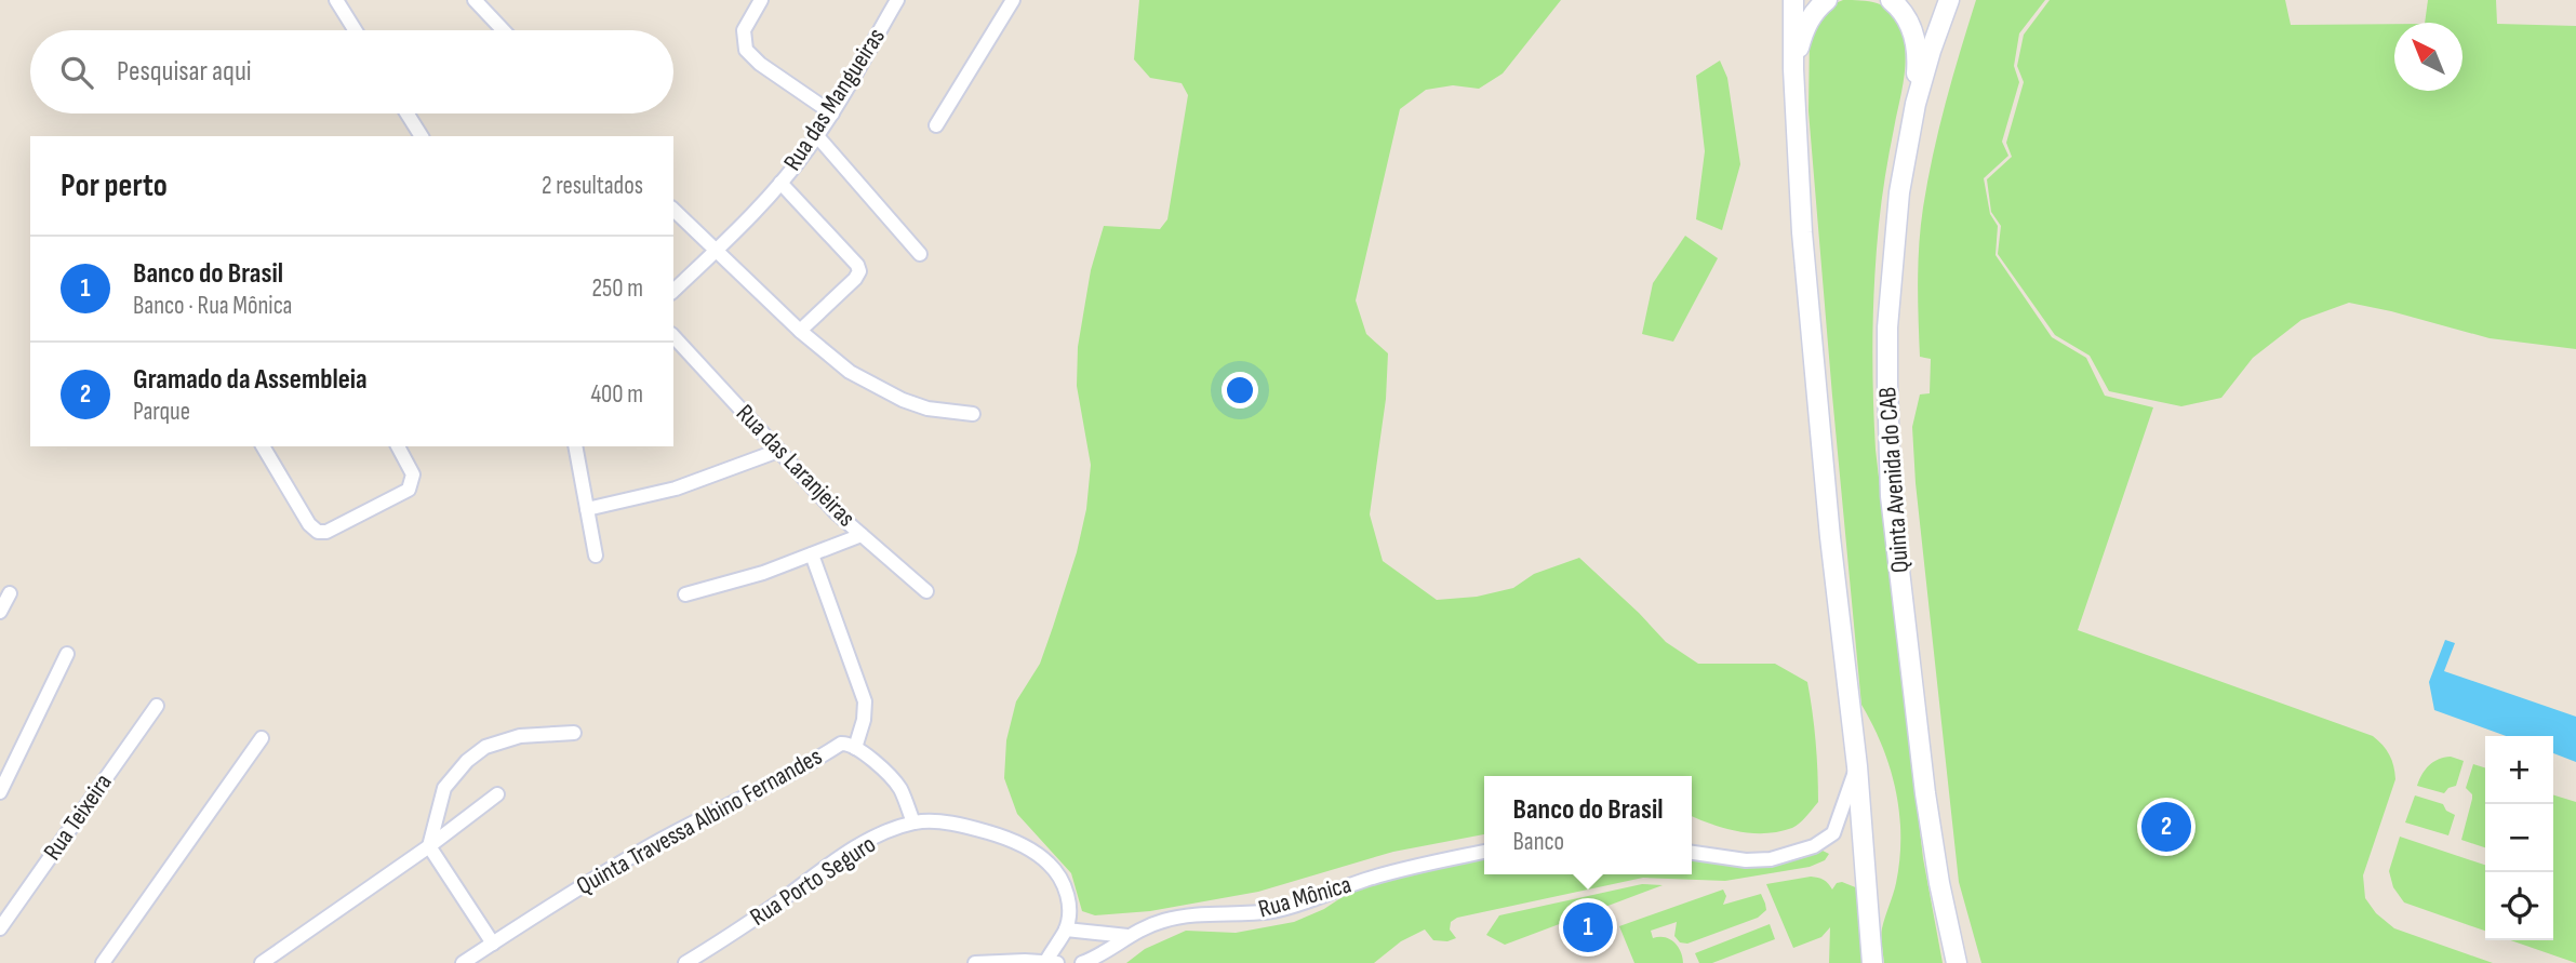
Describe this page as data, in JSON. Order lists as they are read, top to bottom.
{
  "streets": {
    "main road": ["Quinta Avenida do CAB"],
    "street": [
      "Rua das Mangueiras",
      "Rua das Laranjeiras",
      "Rua Teixeira",
      "Quinta Travessa Albino Fernandes",
      "Rua Porto Seguro",
      "Rua Mônica"
    ]
  },
  "crossings": [
    ["Quinta Travessa Albino Fernandes", "Rua Porto Seguro"]
  ],
  "north": "top left",
  "page": {
    "search": "Pesquisar aqui",
    "heading": ["Por perto", "2 resultados"],
    "list": [
      {
        "mark": "1",
        "name": "Banco do Brasil",
        "note": "Banco · Rua Mônica",
        "value": "250 m"
      },
      {
        "mark": "2",
        "name": "Gramado da Assembleia",
        "note": "Parque",
        "value": "400 m"
      }
    ],
    "map_buttons": ["+", "−"],
    "popup": ["Banco do Brasil", "Banco"],
    "pins": ["2", "1"]
  }
}
